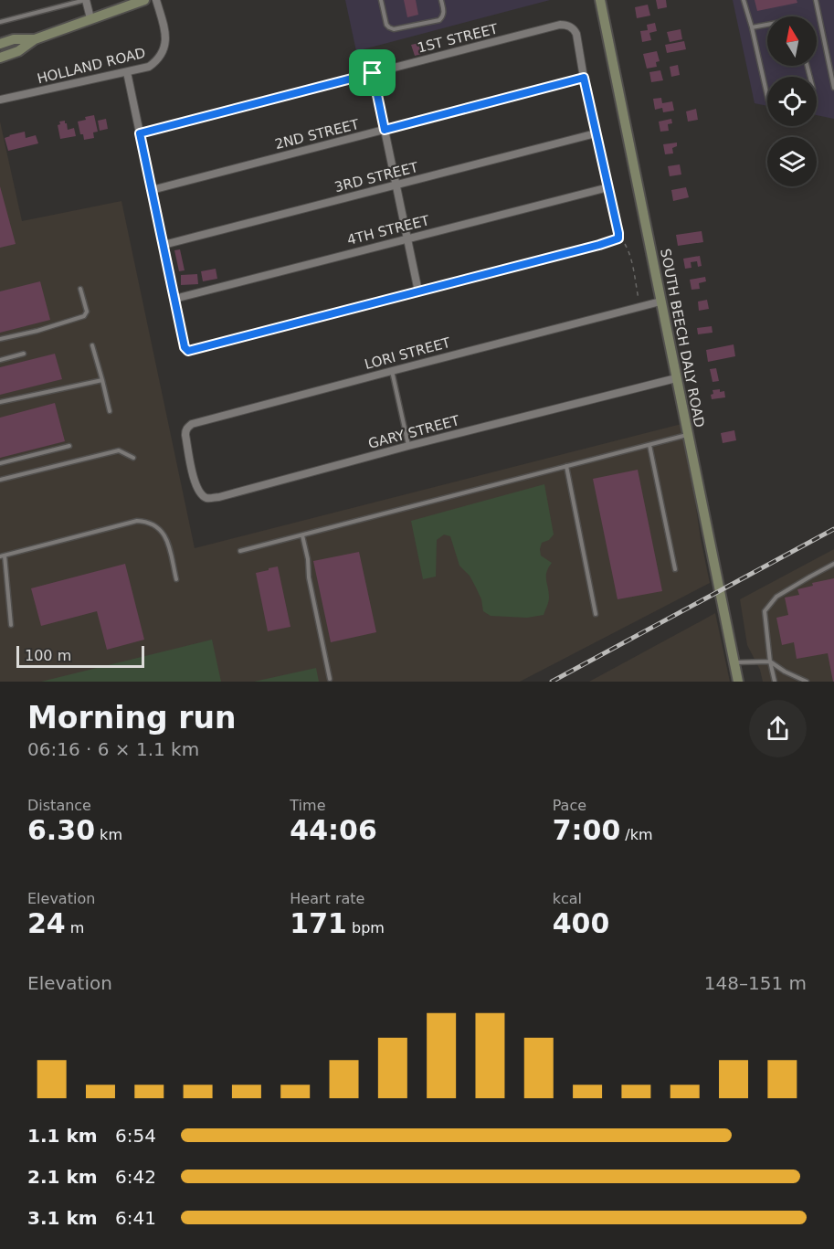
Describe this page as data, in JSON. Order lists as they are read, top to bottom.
{
  "streets": {
    "street": [
      "1ST STREET",
      "HOLLAND ROAD",
      "2ND STREET",
      "3RD STREET",
      "4TH STREET",
      "SOUTH BEECH DALY ROAD",
      "LORI STREET",
      "GARY STREET"
    ]
  },
  "crossings": [
    ["1ST STREET", "2ND STREET"],
    ["SOUTH BEECH DALY ROAD", "LORI STREET"],
    ["SOUTH BEECH DALY ROAD", "GARY STREET"],
    ["LORI STREET", "GARY STREET"]
  ],
  "scale_bar": "100 m",
  "north": "top",
  "page": {
    "scale": "100 m",
    "heading": ["Morning run", "06:16 · 6 × 1.1 km"],
    "stats": [
      ["Distance", "6.30 km"],
      ["Time", "44:06"],
      ["Pace", "7:00 /km"],
      ["Elevation", "24 m"],
      ["Heart rate", "171 bpm"],
      ["kcal", "400"]
    ],
    "chart": ["Elevation", "148–151 m"],
    "list": [
      {
        "name": "1.1 km",
        "note": "6:54"
      },
      {
        "name": "2.1 km",
        "note": "6:42"
      },
      {
        "name": "3.1 km",
        "note": "6:41"
      }
    ]
  }
}
